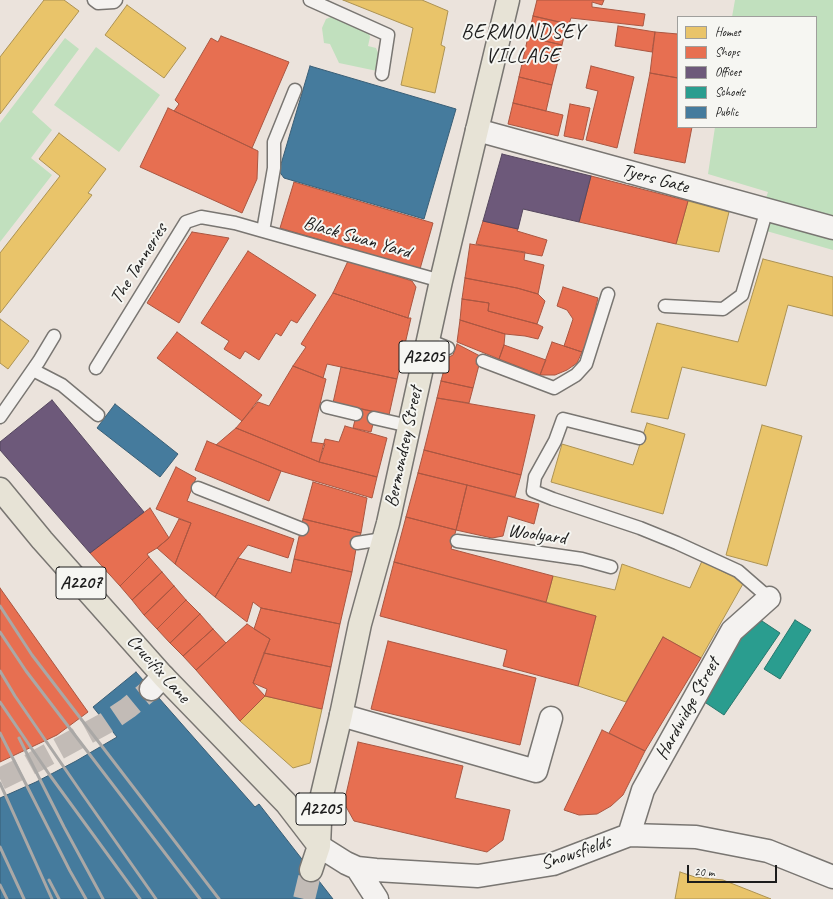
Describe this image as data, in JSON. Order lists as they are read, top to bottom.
{
  "streets": {
    "main road": [
      "A2205",
      "Bermondsey Street",
      "A2207",
      "Crucifix Lane"
    ],
    "street": ["Tyers Gate", "Hardwidge Street", "Snowsfields"],
    "lane": ["Black Swan Yard", "The Tanneries", "Woolyard"]
  },
  "crossings": [
    ["Tyers Gate", "Bermondsey Street"],
    ["Black Swan Yard", "The Tanneries"],
    ["Black Swan Yard", "Bermondsey Street"],
    ["Bermondsey Street", "Crucifix Lane"],
    ["Bermondsey Street", "Snowsfields"],
    ["Crucifix Lane", "Snowsfields"],
    ["Hardwidge Street", "Snowsfields"]
  ],
  "districts": ["BERMONDSEY VILLAGE"],
  "legend": [
    "Homes",
    "Shops",
    "Offices",
    "Schools",
    "Public"
  ],
  "scale_bar": "20 m"
}
